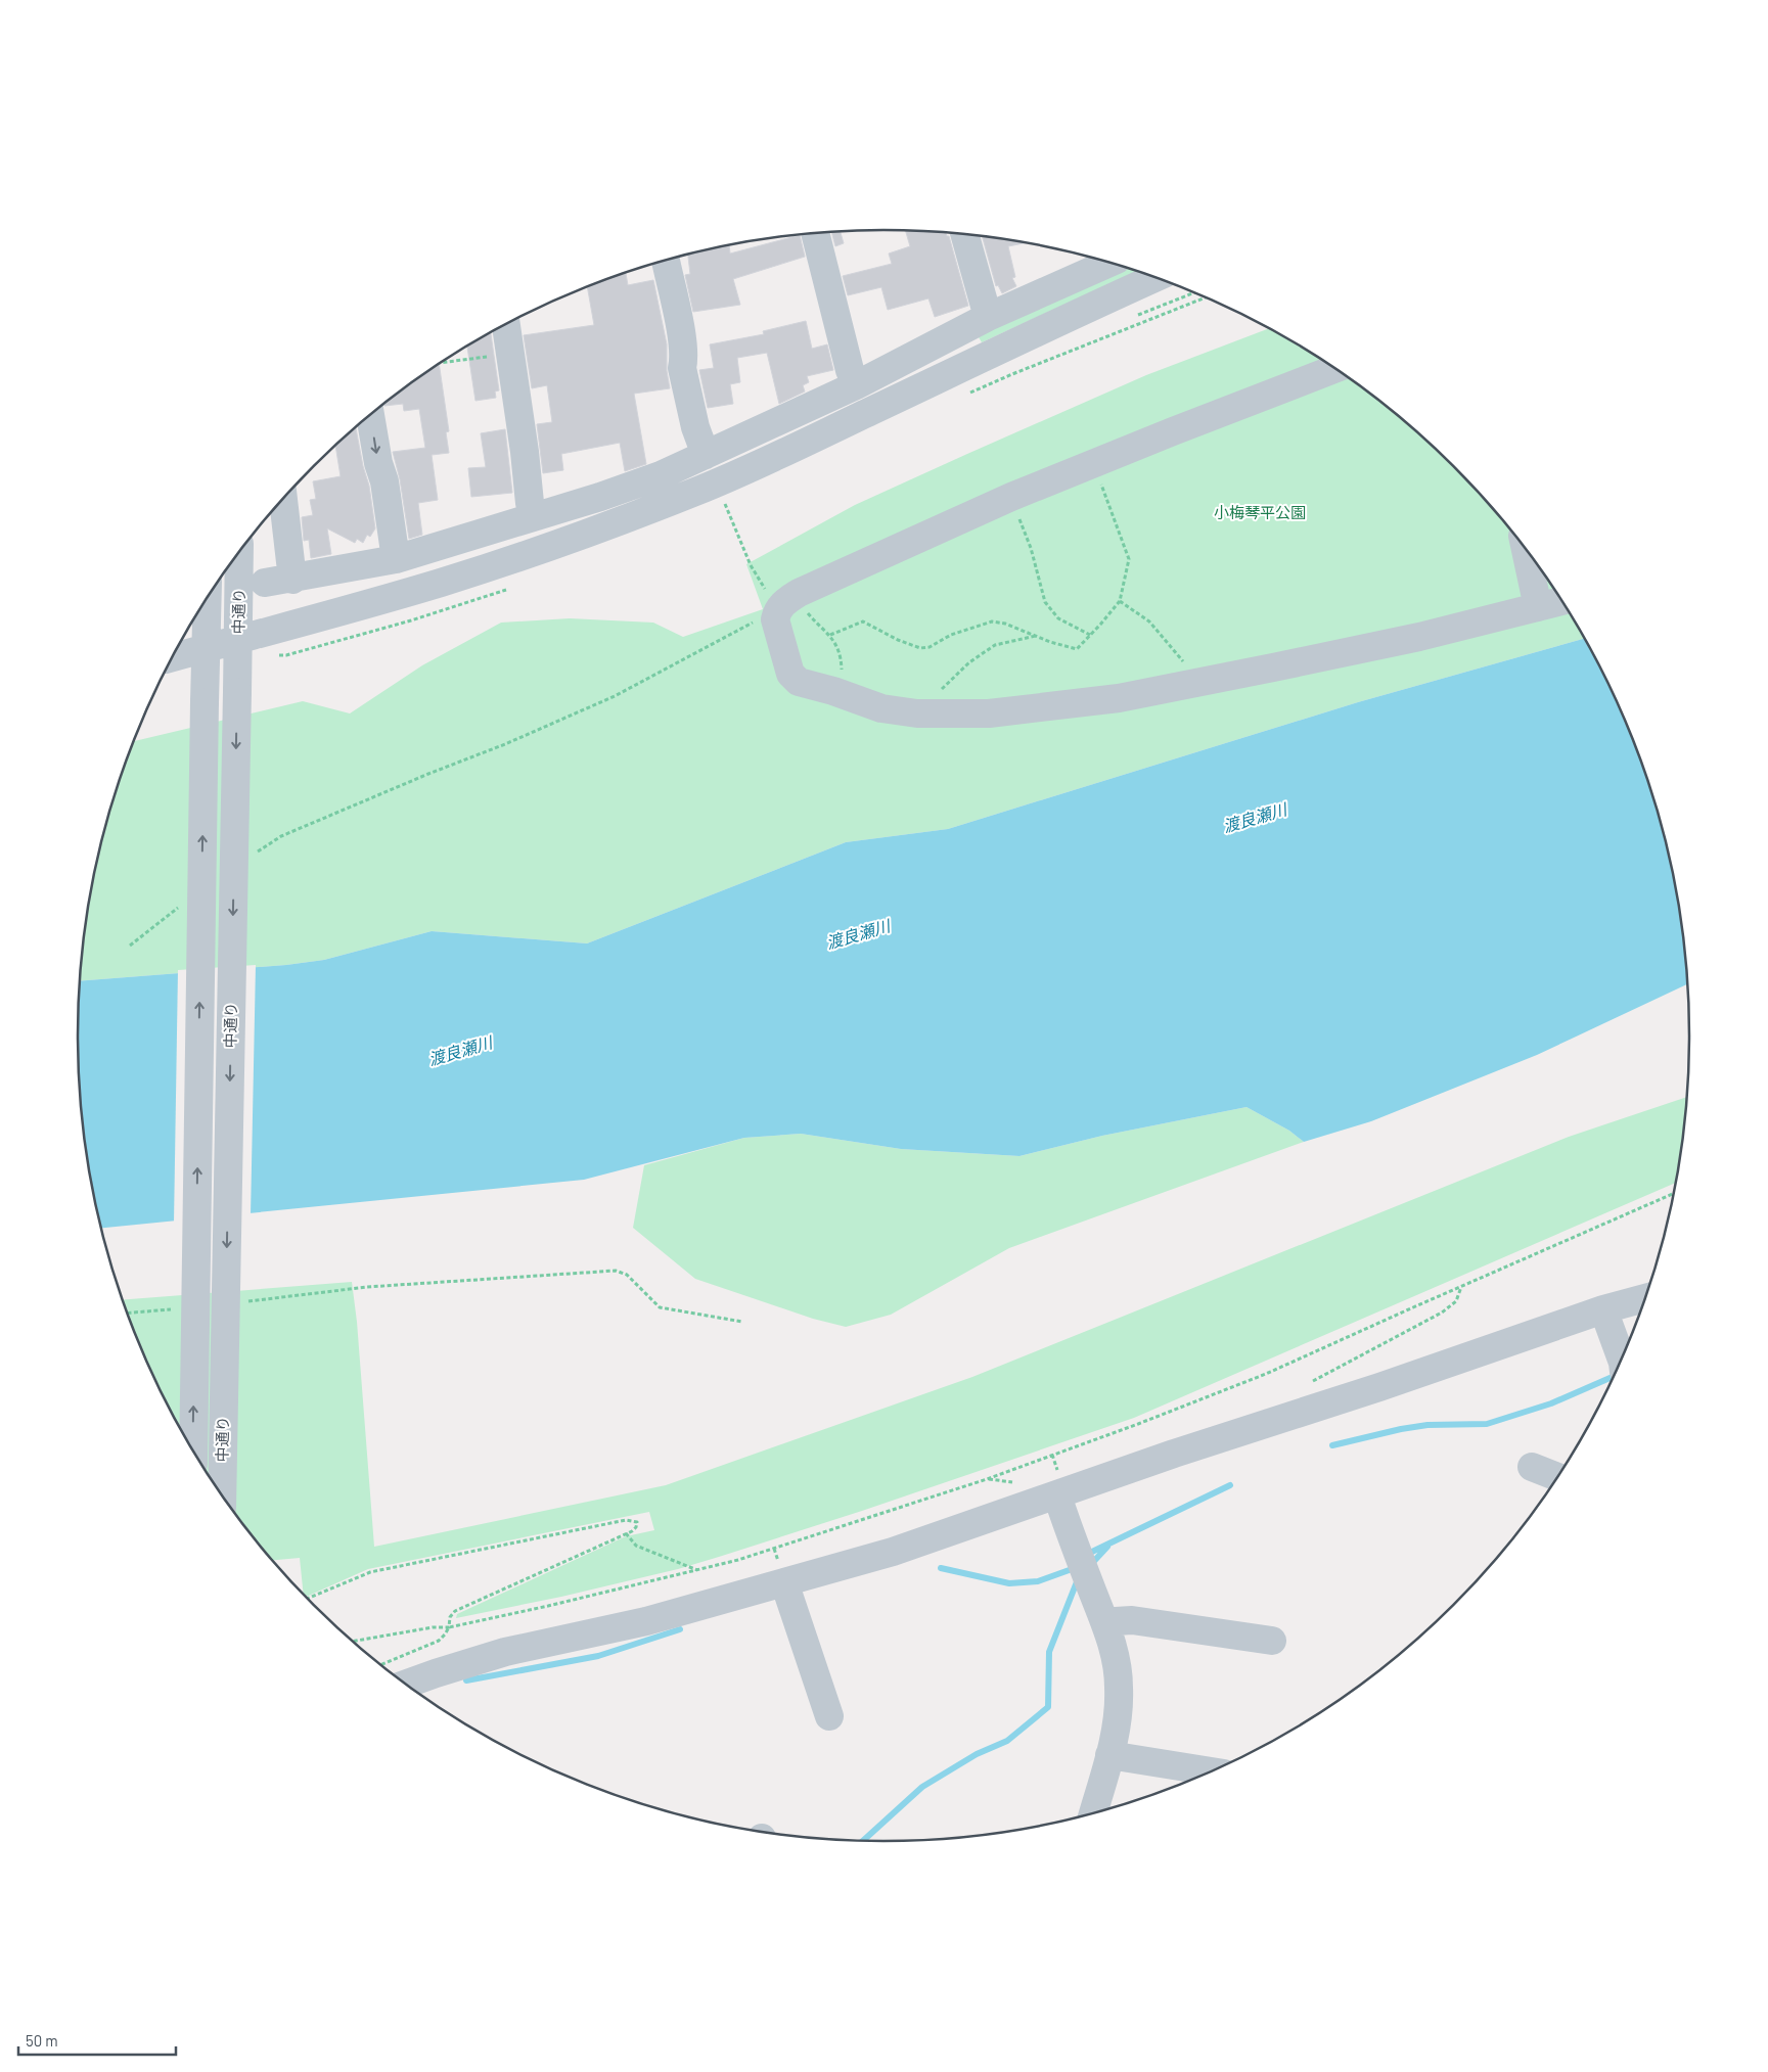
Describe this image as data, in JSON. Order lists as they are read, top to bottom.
{
  "streets": {
    "street": ["中通り"]
  },
  "water": ["渡良瀬川"],
  "parks": ["小梅琴平公園"],
  "scale_bar": "50 m"
}
